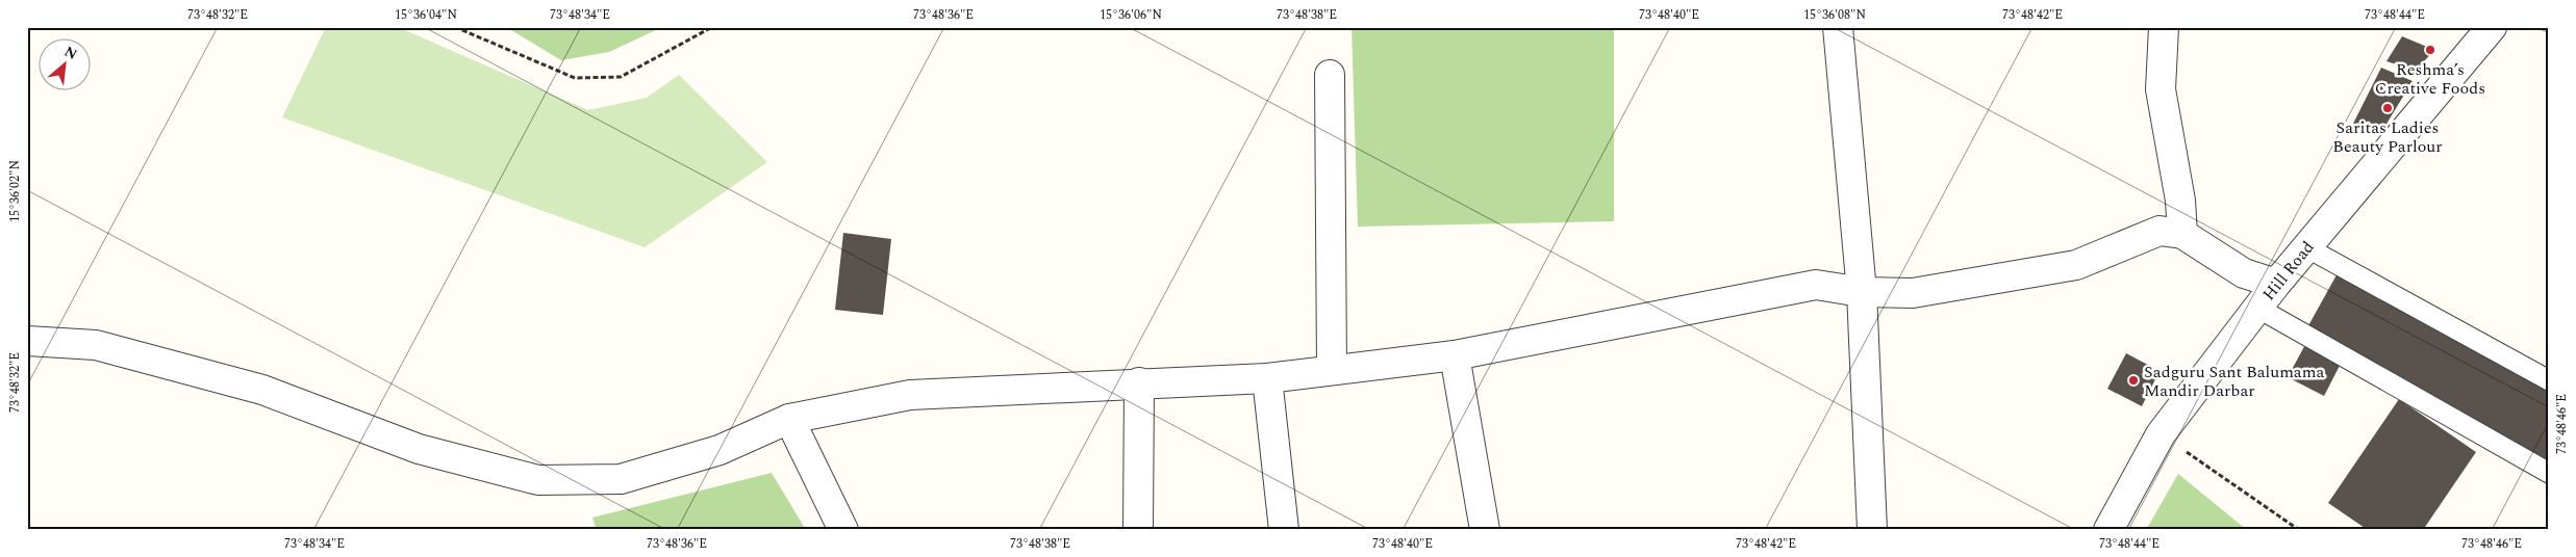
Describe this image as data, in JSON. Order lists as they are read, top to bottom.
{
  "streets": {
    "street": ["Hill Road"]
  },
  "places": ["Reshma’s Creative Foods", "Saritas Ladies Beauty Parlour", "Sadguru Sant Balumama Mandir Darbar"],
  "north": "top right",
  "coordinates": [
    "73°48'32\"E",
    "15°36'04\"N",
    "73°48'34\"E",
    "73°48'36\"E",
    "15°36'06\"N",
    "73°48'38\"E",
    "73°48'40\"E",
    "15°36'08\"N",
    "73°48'42\"E",
    "73°48'44\"E",
    "15°36'02\"N",
    "73°48'46\"E"
  ]
}
